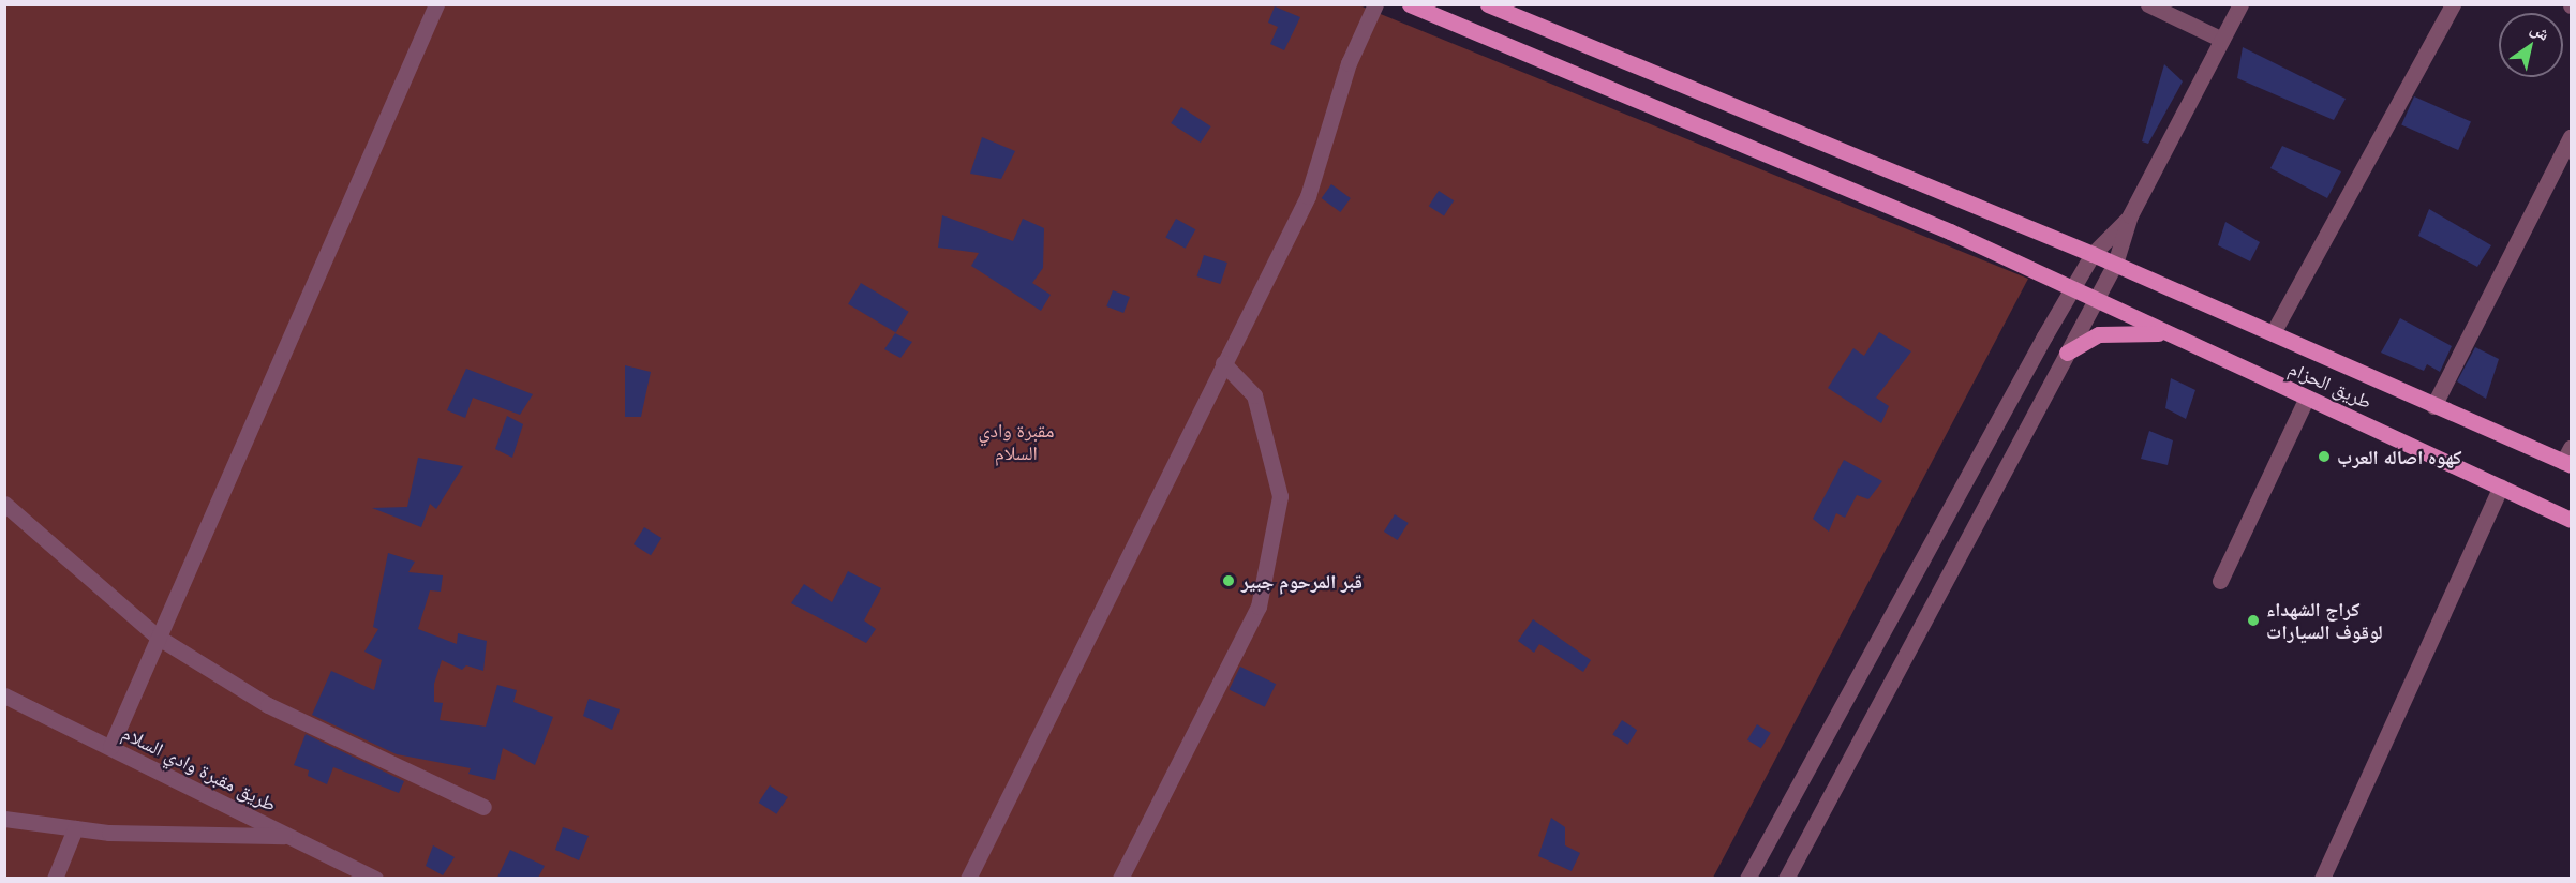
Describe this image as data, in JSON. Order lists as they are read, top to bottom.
{
  "streets": {
    "main road": ["طريق الحزام"],
    "street": ["طريق مقبرة وادي السلام"]
  },
  "parks": ["مقبرة وادي السلام"],
  "places": ["كهوه اصاله العرب", "قبر المرحوم جبير", "كراج الشهداء لوقوف السيارات"],
  "north": "top right"
}
